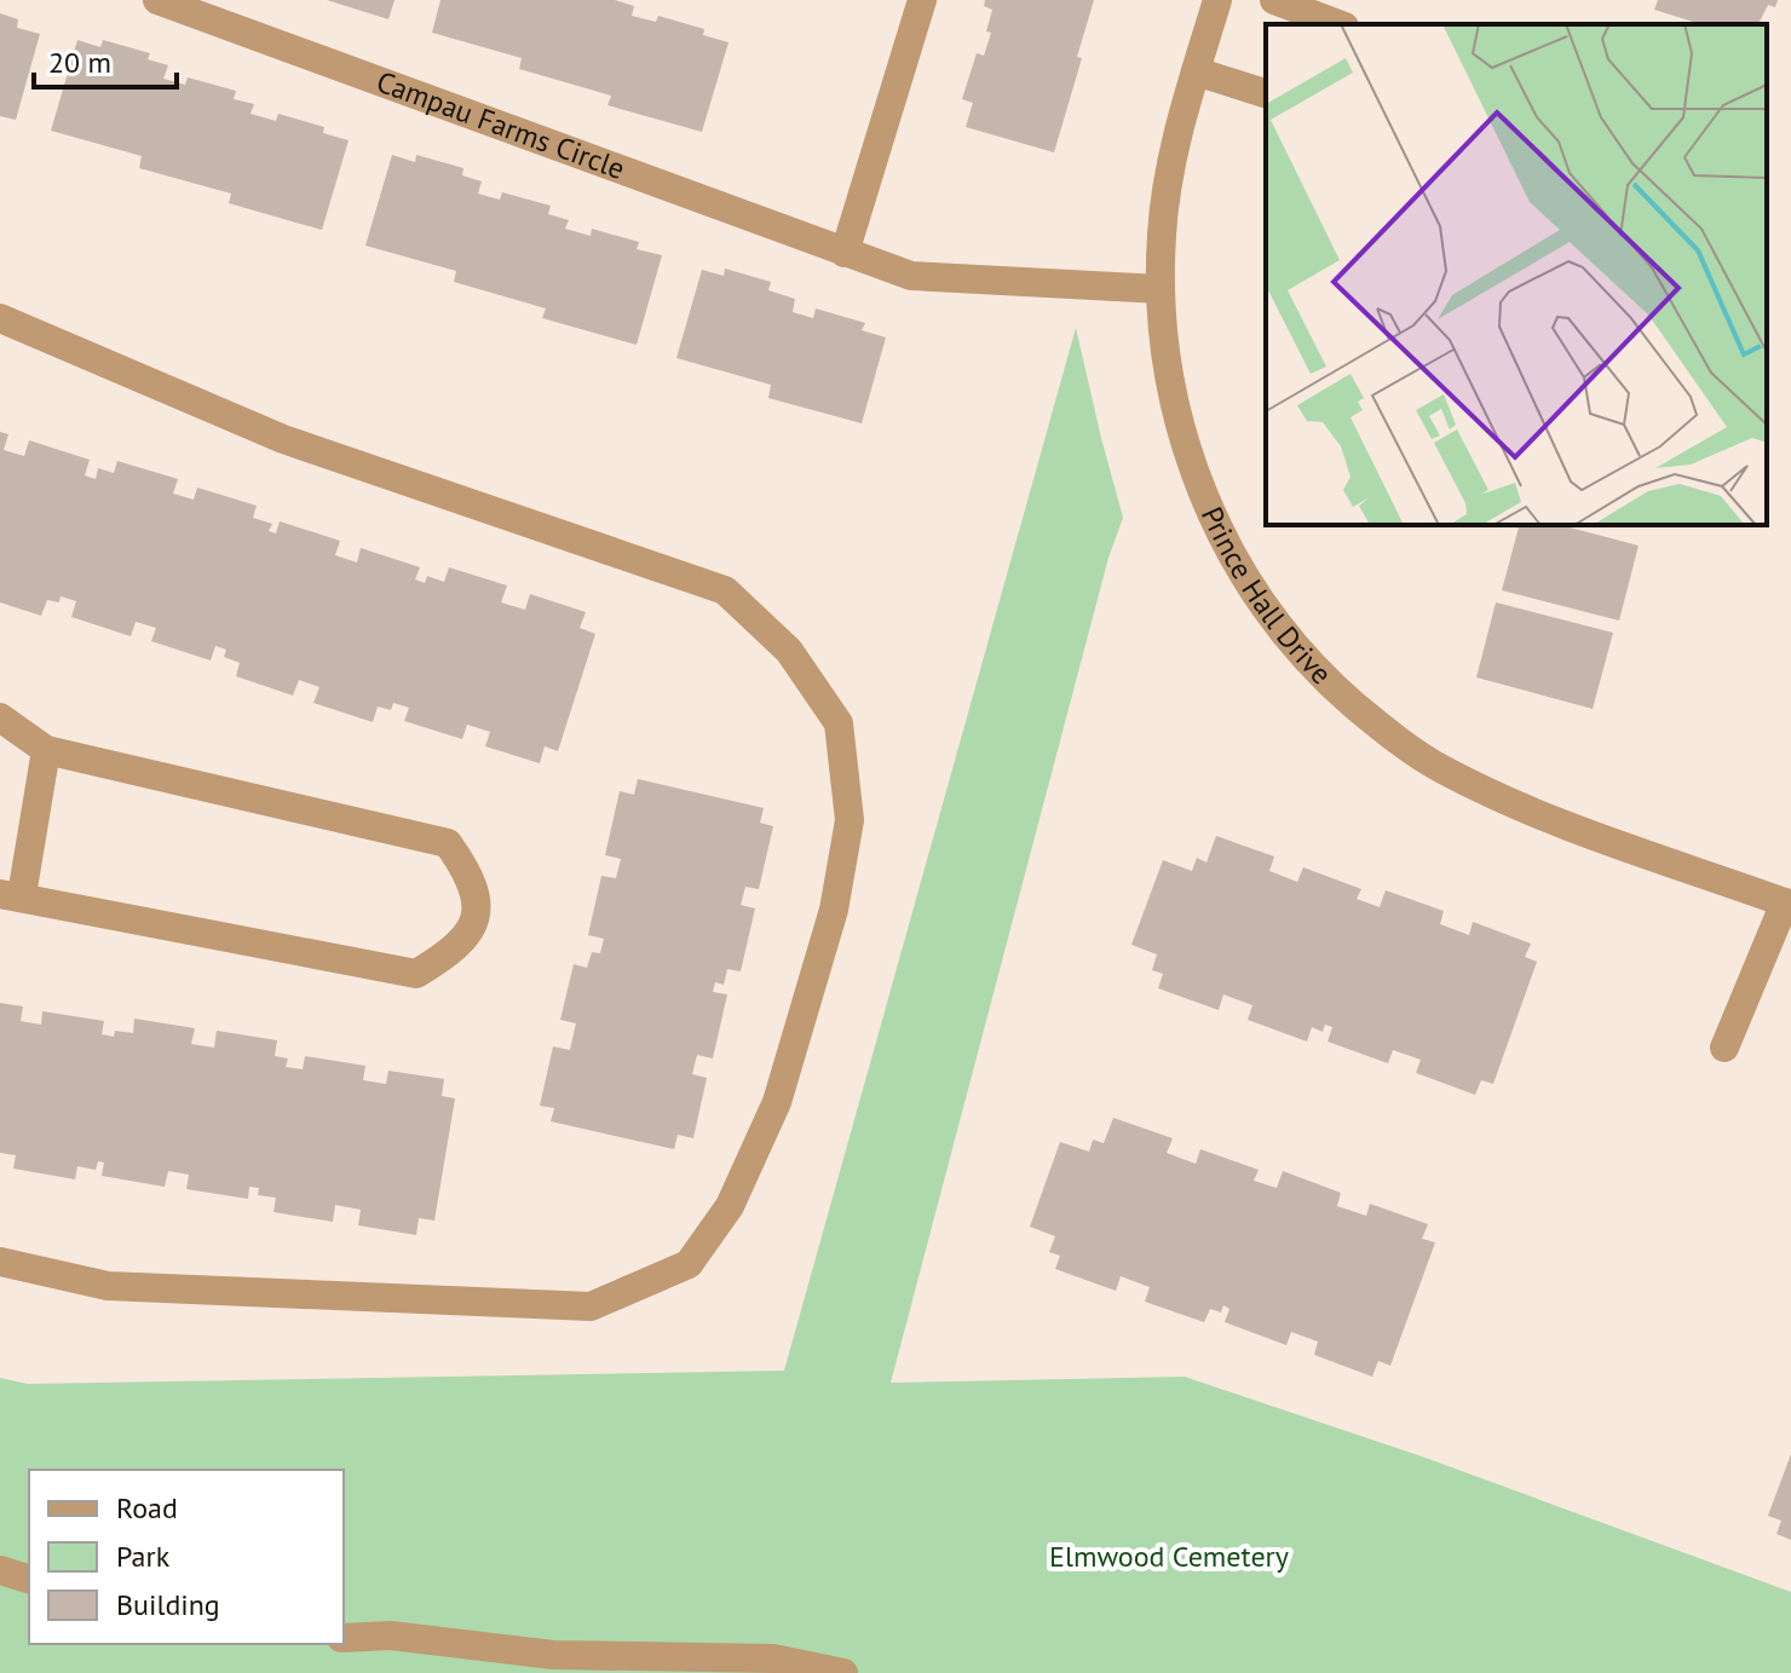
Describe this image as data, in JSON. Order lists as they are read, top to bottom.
{
  "streets": {
    "street": ["Campau Farms Circle", "Prince Hall Drive"]
  },
  "crossings": [
    ["Campau Farms Circle", "Prince Hall Drive"]
  ],
  "parks": ["Elmwood Cemetery"],
  "legend": ["Road", "Park", "Building"],
  "scale_bar": "20 m"
}
